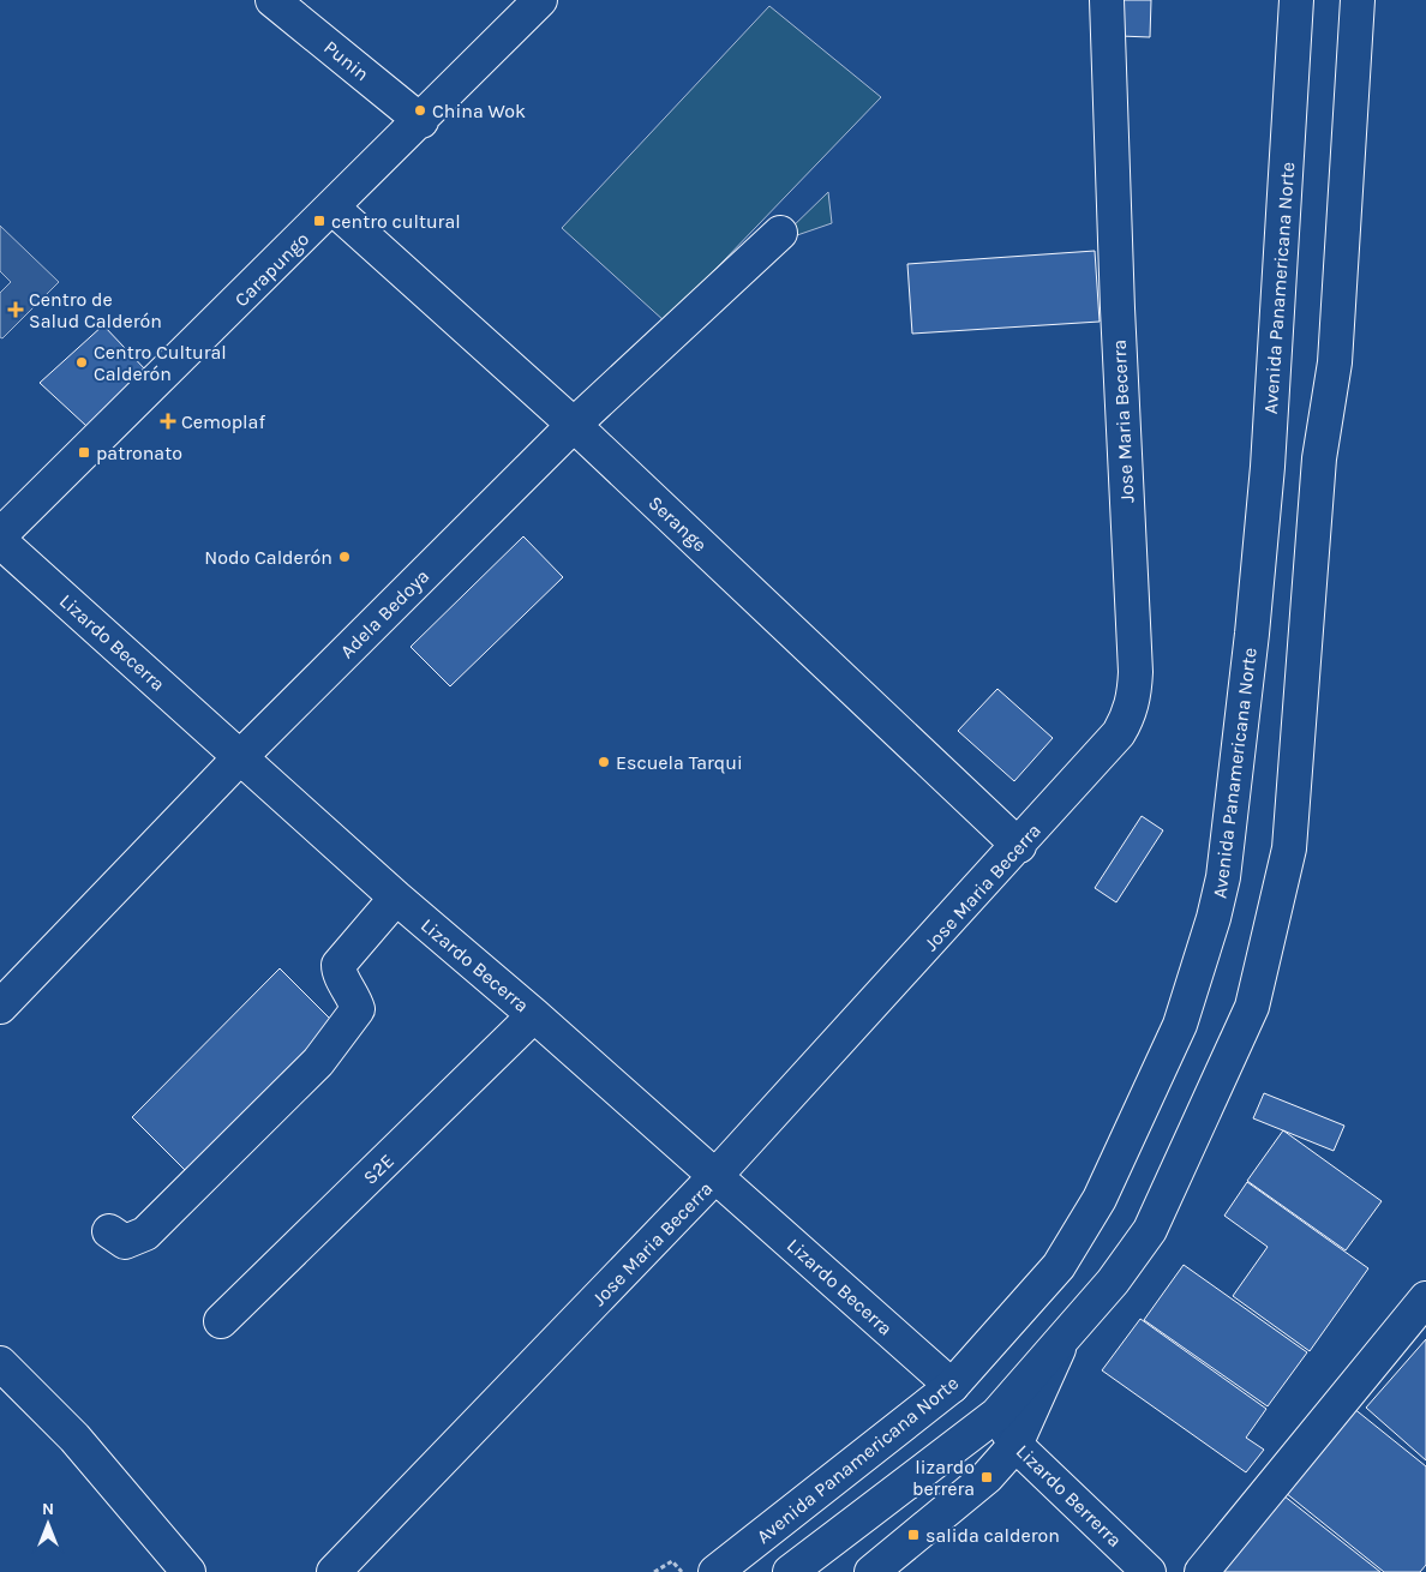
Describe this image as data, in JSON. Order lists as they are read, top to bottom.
{
  "streets": {
    "main road": [
      "Punin",
      "Carapungo",
      "Avenida Panamericana Norte",
      "Jose Maria Becerra",
      "Serange",
      "Adela Bedoya",
      "Lizardo Becerra",
      "S2E",
      "Lizardo Berrerra"
    ]
  },
  "crossings": [
    ["Punin", "Carapungo"],
    ["Carapungo", "Serange"],
    ["Avenida Panamericana Norte", "Lizardo Becerra"],
    ["Jose Maria Becerra", "Serange"],
    ["Jose Maria Becerra", "Lizardo Becerra"],
    ["Serange", "Adela Bedoya"],
    ["Adela Bedoya", "Lizardo Becerra"],
    ["Lizardo Becerra", "S2E"]
  ],
  "places": {
    "other": [
      "China Wok",
      "Centro Cultural Calderón",
      "Nodo Calderón",
      "Escuela Tarqui"
    ],
    "transit": [
      "centro cultural",
      "patronato",
      "lizardo berrera",
      "salida calderon"
    ],
    "health": ["Centro de Salud Calderón", "Cemoplaf"]
  },
  "north": "top"
}
